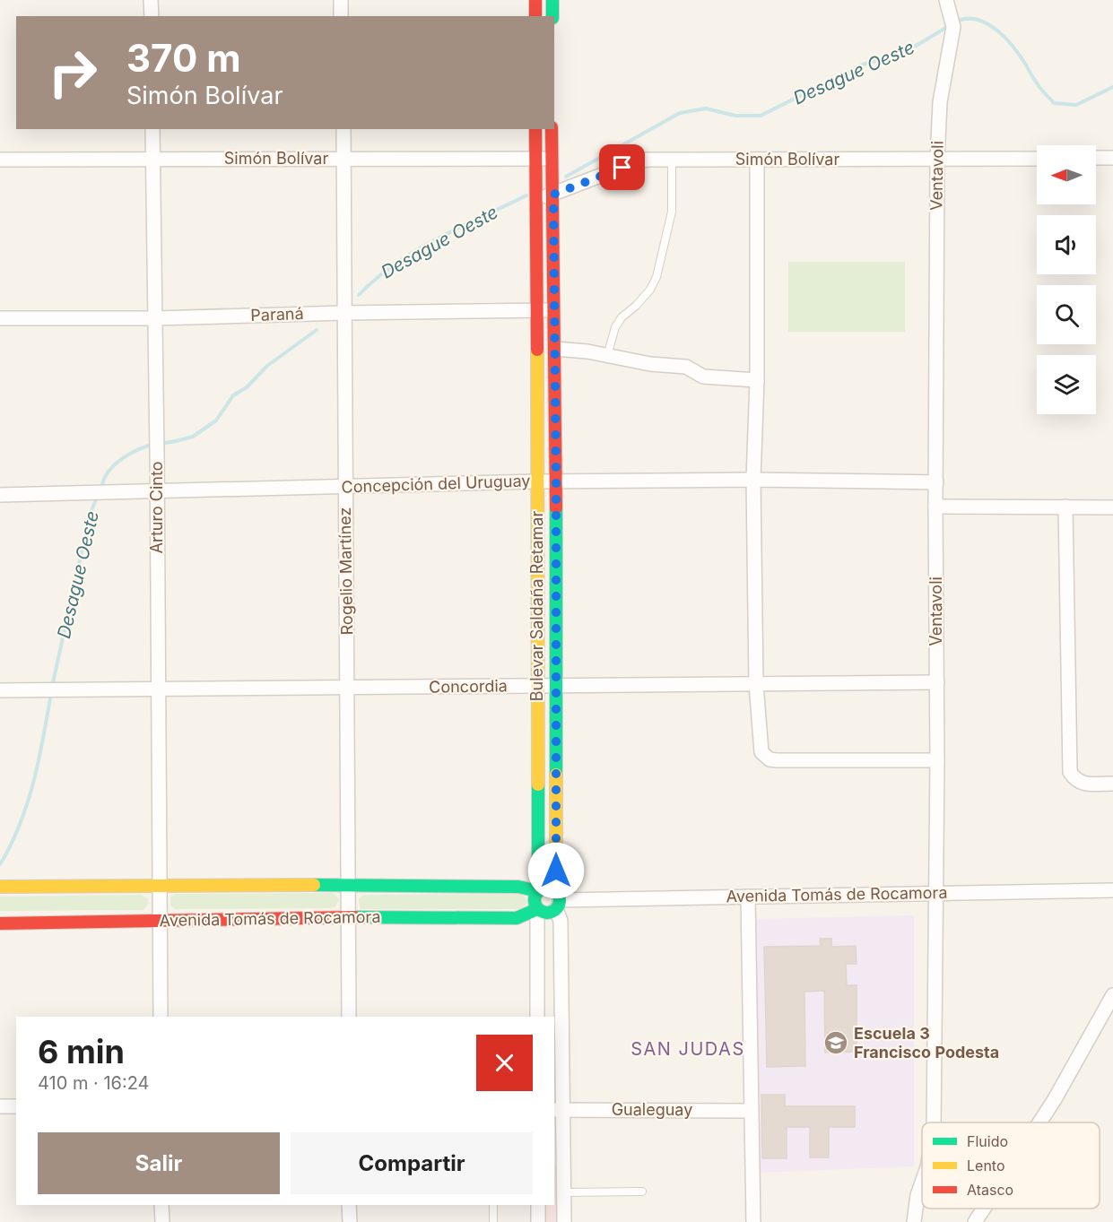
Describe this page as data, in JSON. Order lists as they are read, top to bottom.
{
  "streets": {
    "street": [
      "Simón Bolívar",
      "Ventavoli",
      "Paraná",
      "Concepción del Uruguay",
      "Arturo Cinto",
      "Rogelio Martínez",
      "Bulevar Saldaña Retamar",
      "Concordia",
      "Avenida Tomás de Rocamora",
      "Gualeguay"
    ]
  },
  "crossings": [
    ["Simón Bolívar", "Ventavoli"],
    ["Simón Bolívar", "Arturo Cinto"],
    ["Simón Bolívar", "Rogelio Martínez"],
    ["Simón Bolívar", "Bulevar Saldaña Retamar"],
    ["Ventavoli", "Concepción del Uruguay"],
    ["Ventavoli", "Concordia"],
    ["Ventavoli", "Avenida Tomás de Rocamora"],
    ["Paraná", "Arturo Cinto"],
    ["Paraná", "Rogelio Martínez"],
    ["Paraná", "Bulevar Saldaña Retamar"],
    ["Concepción del Uruguay", "Arturo Cinto"],
    ["Concepción del Uruguay", "Rogelio Martínez"],
    ["Concepción del Uruguay", "Bulevar Saldaña Retamar"],
    ["Arturo Cinto", "Concordia"],
    ["Arturo Cinto", "Avenida Tomás de Rocamora"],
    ["Rogelio Martínez", "Concordia"],
    ["Rogelio Martínez", "Avenida Tomás de Rocamora"],
    ["Bulevar Saldaña Retamar", "Concordia"],
    ["Bulevar Saldaña Retamar", "Avenida Tomás de Rocamora"],
    ["Bulevar Saldaña Retamar", "Gualeguay"]
  ],
  "districts": ["SAN JUDAS"],
  "water": ["Desague Oeste"],
  "places": {
    "school or university": ["Escuela 3 Francisco Podesta"]
  },
  "legend": ["Fluido", "Lento", "Atasco"],
  "north": "left",
  "page": {
    "turn": ["370 m", "Simón Bolívar"],
    "heading": ["6 min", "410 m · 16:24"],
    "buttons": ["Salir", "Compartir"]
  }
}
